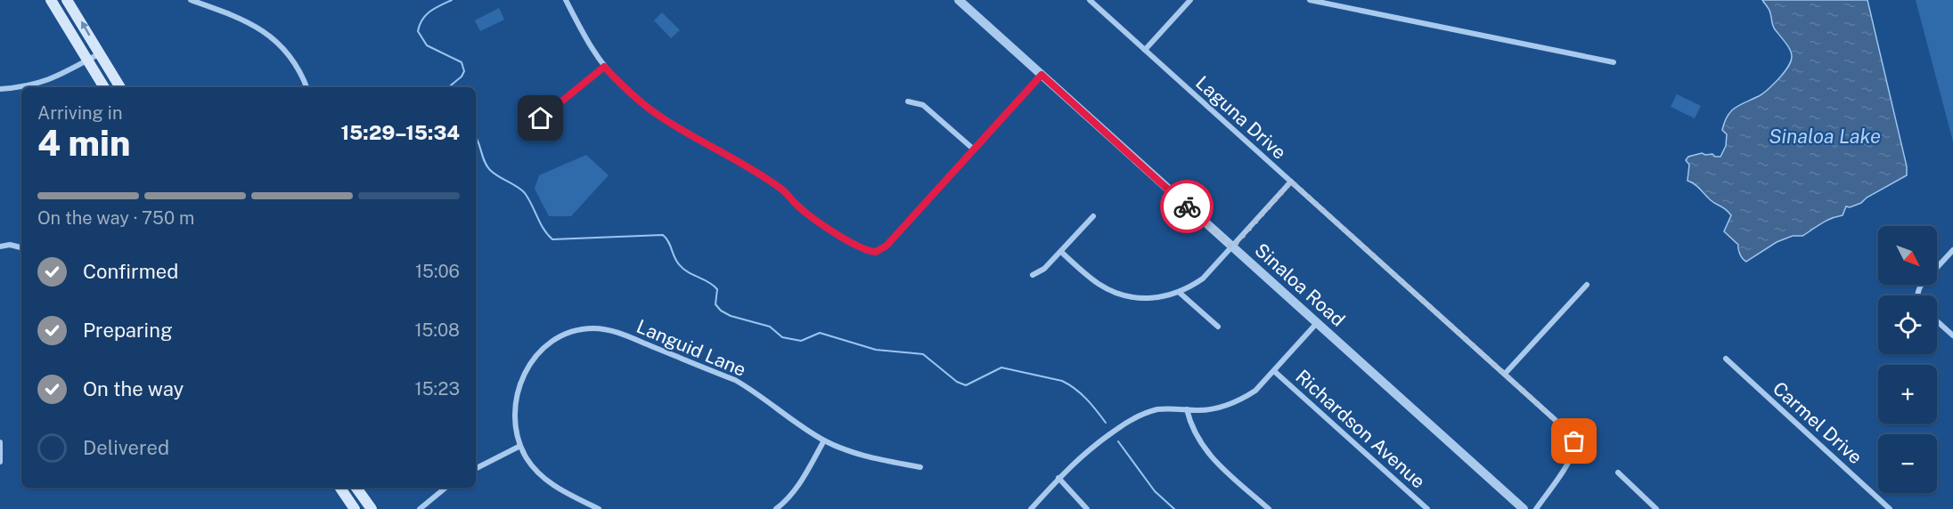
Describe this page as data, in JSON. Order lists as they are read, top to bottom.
{
  "streets": {
    "street": [
      "Laguna Drive",
      "Sinaloa Road",
      "Languid Lane",
      "Carmel Drive",
      "Richardson Avenue"
    ]
  },
  "water": ["Sinaloa Lake"],
  "north": "bottom right",
  "page": {
    "heading": ["4 min", "Arriving in", "15:29–15:34"],
    "bar": "On the way · 750 m",
    "map_buttons": ["+", "−"],
    "list": [
      ["Confirmed", "15:06"],
      ["Preparing", "15:08"],
      ["On the way", "15:23"],
      "Delivered"
    ]
  }
}
